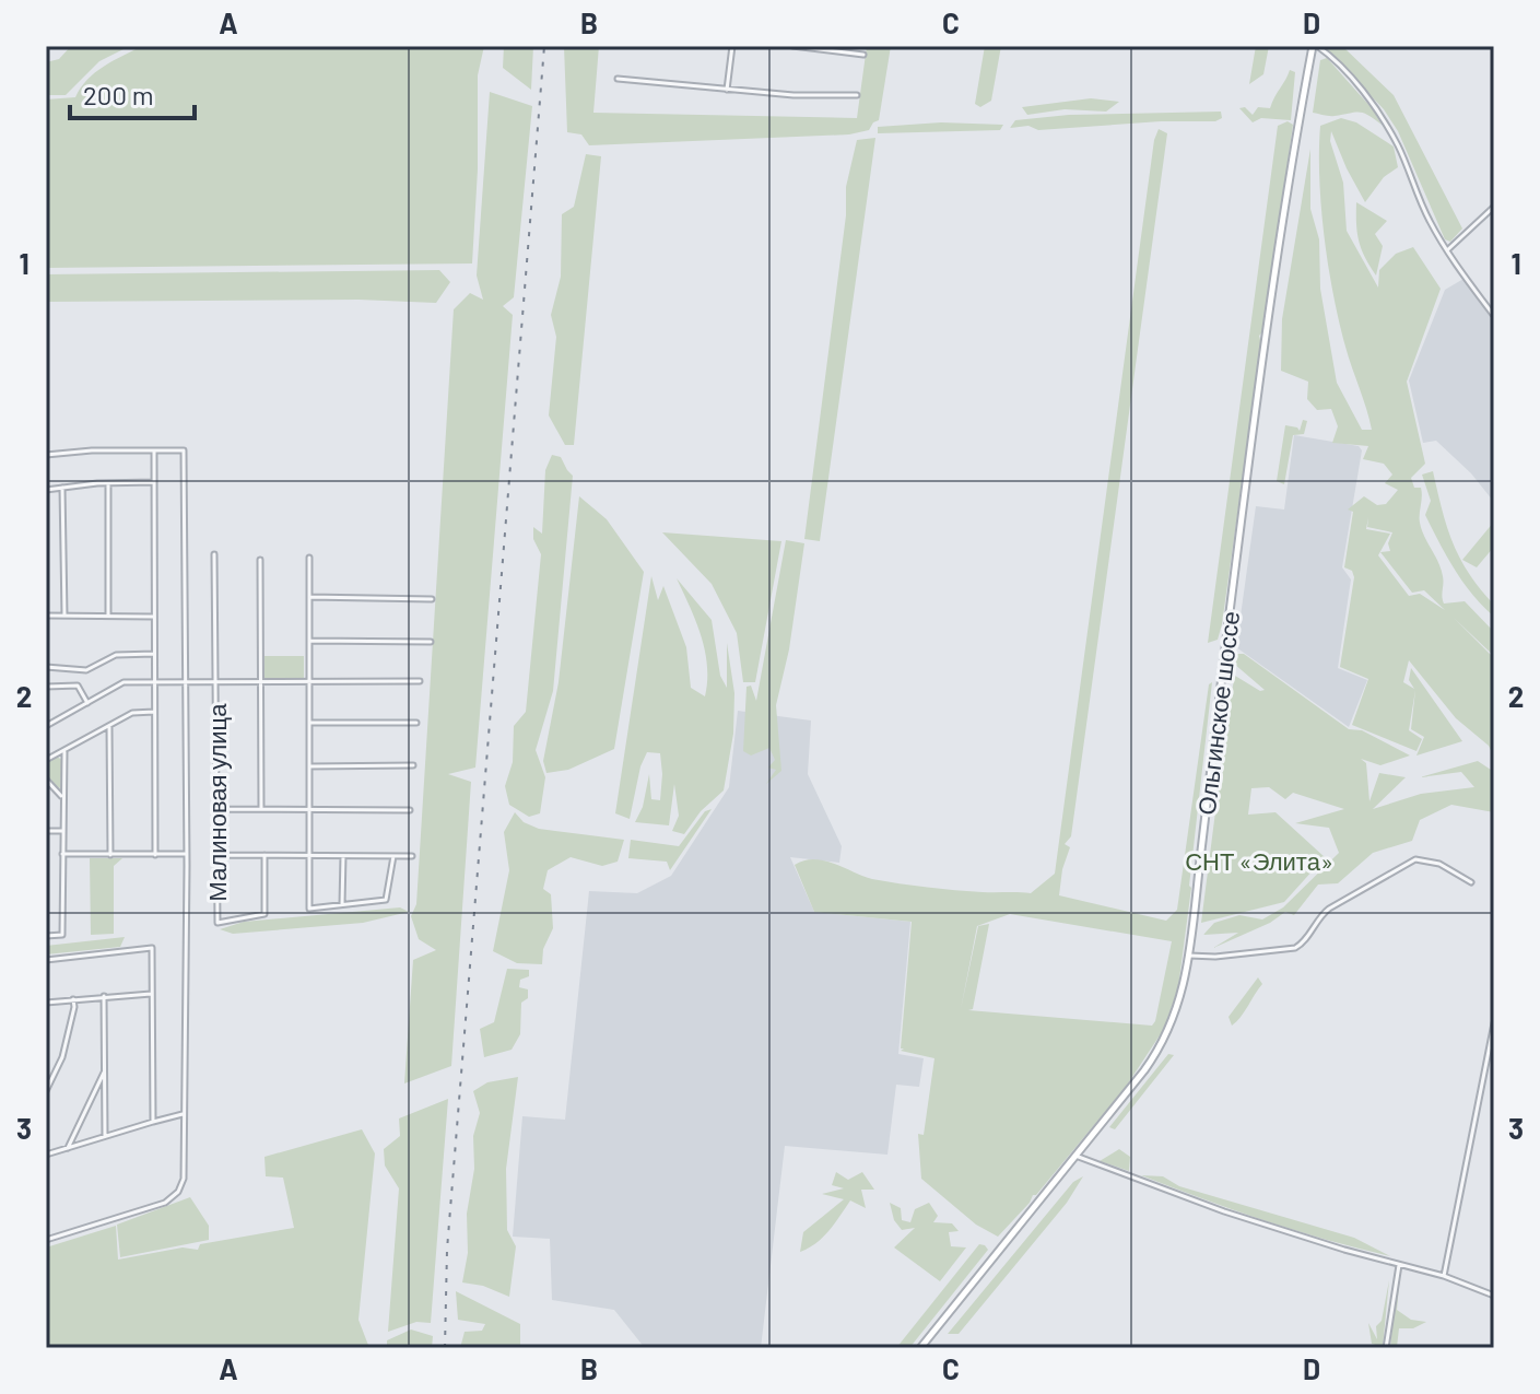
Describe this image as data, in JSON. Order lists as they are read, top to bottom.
{
  "streets": {
    "main road": ["Ольгинское шоссе"],
    "street": ["Малиновая улица"]
  },
  "parks": ["СНТ «Элита»"],
  "scale_bar": "200 m",
  "grid": {
    "columns": [
      "A",
      "B",
      "C",
      "D"
    ],
    "rows": ["1", "2", "3"]
  }
}
